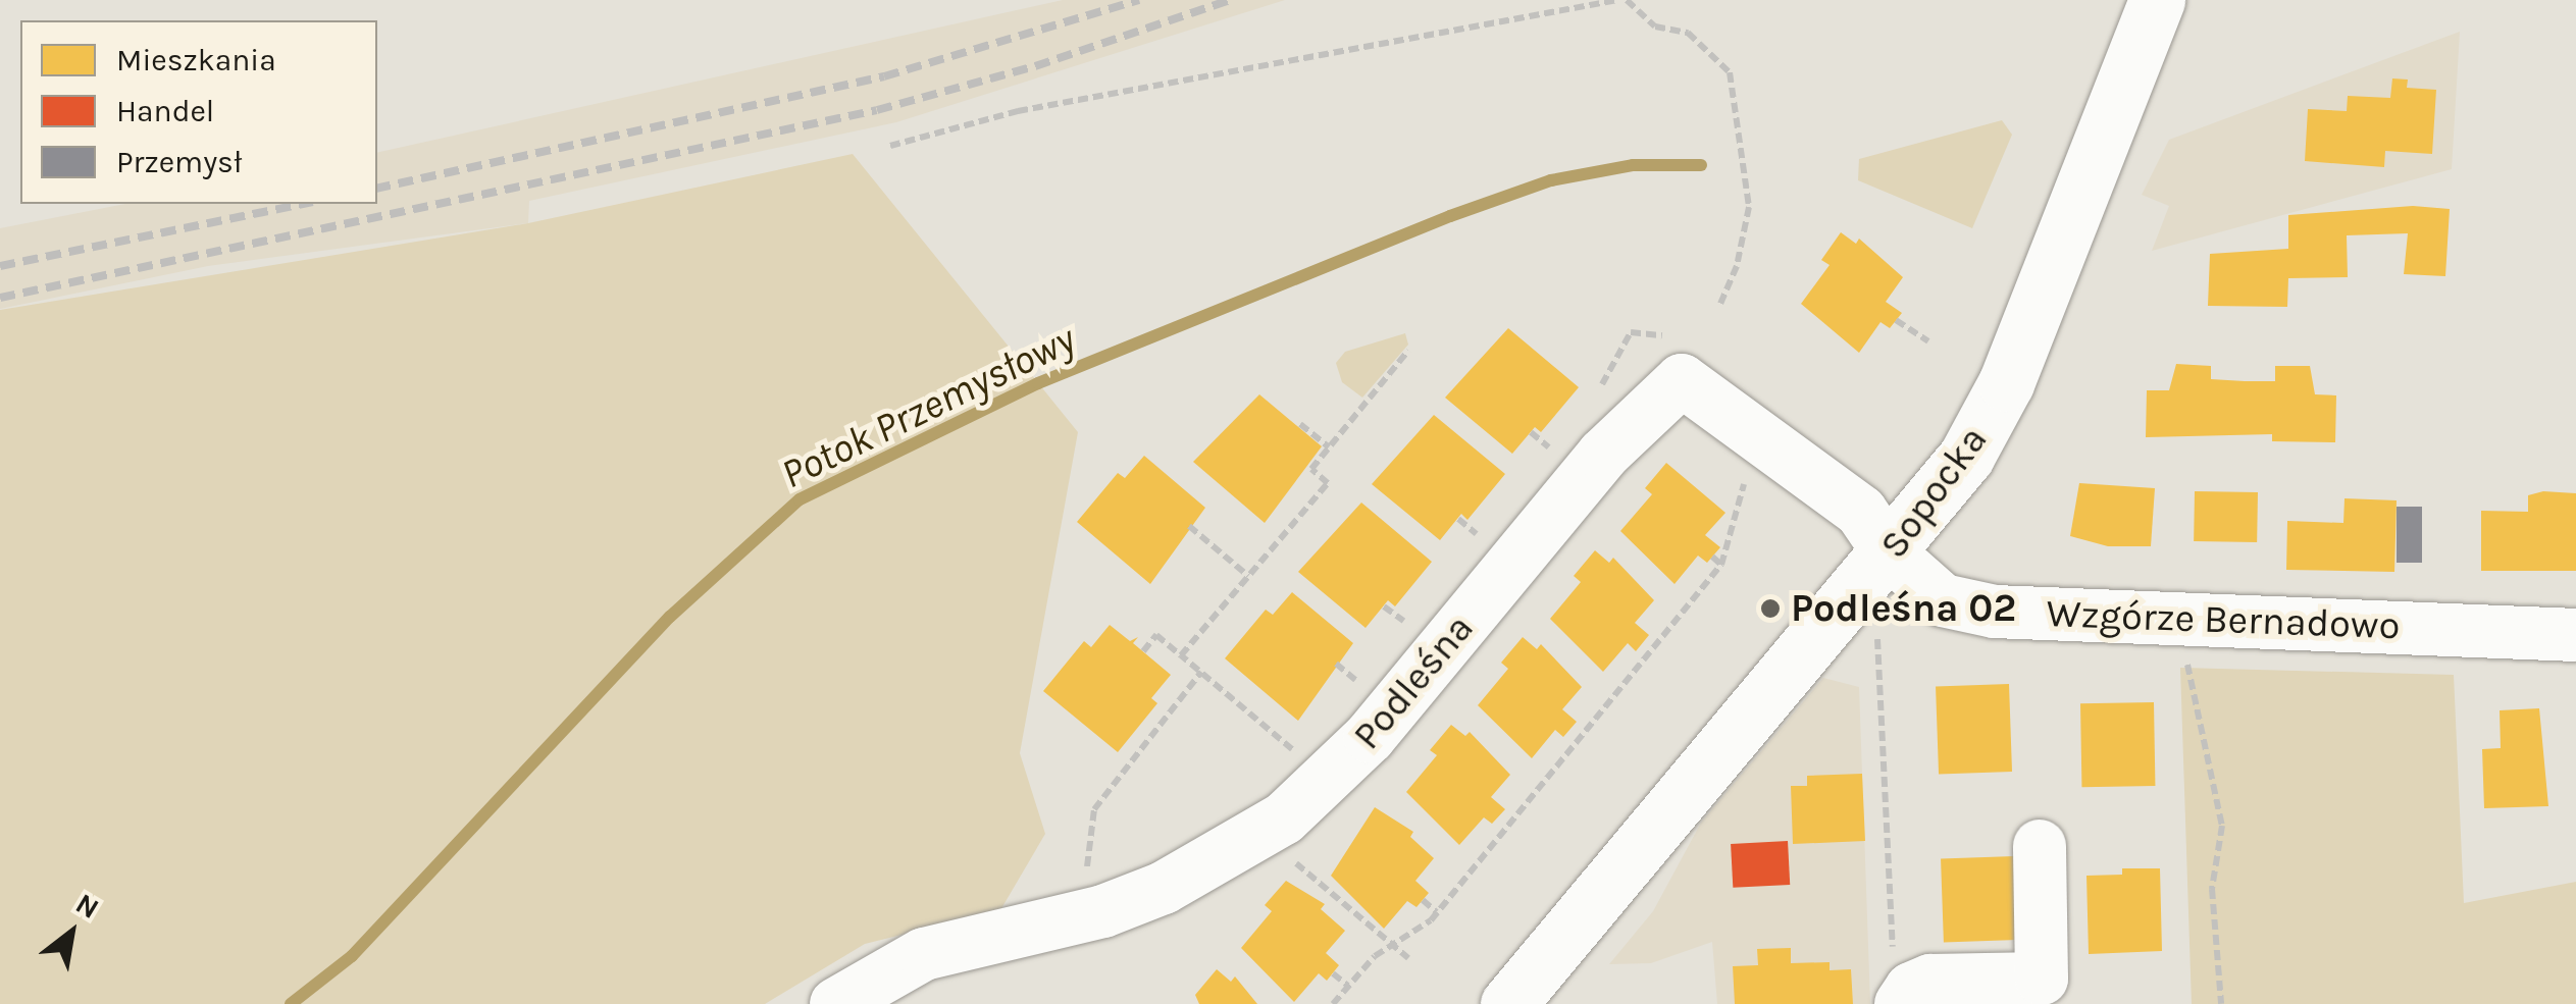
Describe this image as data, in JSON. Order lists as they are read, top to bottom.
{
  "streets": {
    "main road": ["Sopocka"],
    "street": ["Wzgórze Bernadowo", "Podleśna"]
  },
  "crossings": [
    ["Sopocka", "Wzgórze Bernadowo"],
    ["Sopocka", "Podleśna"],
    ["Wzgórze Bernadowo", "Podleśna"]
  ],
  "water": ["Potok Przemysłowy"],
  "places": ["Podleśna 02"],
  "legend": ["Mieszkania", "Handel", "Przemysł"],
  "north": "top right"
}
